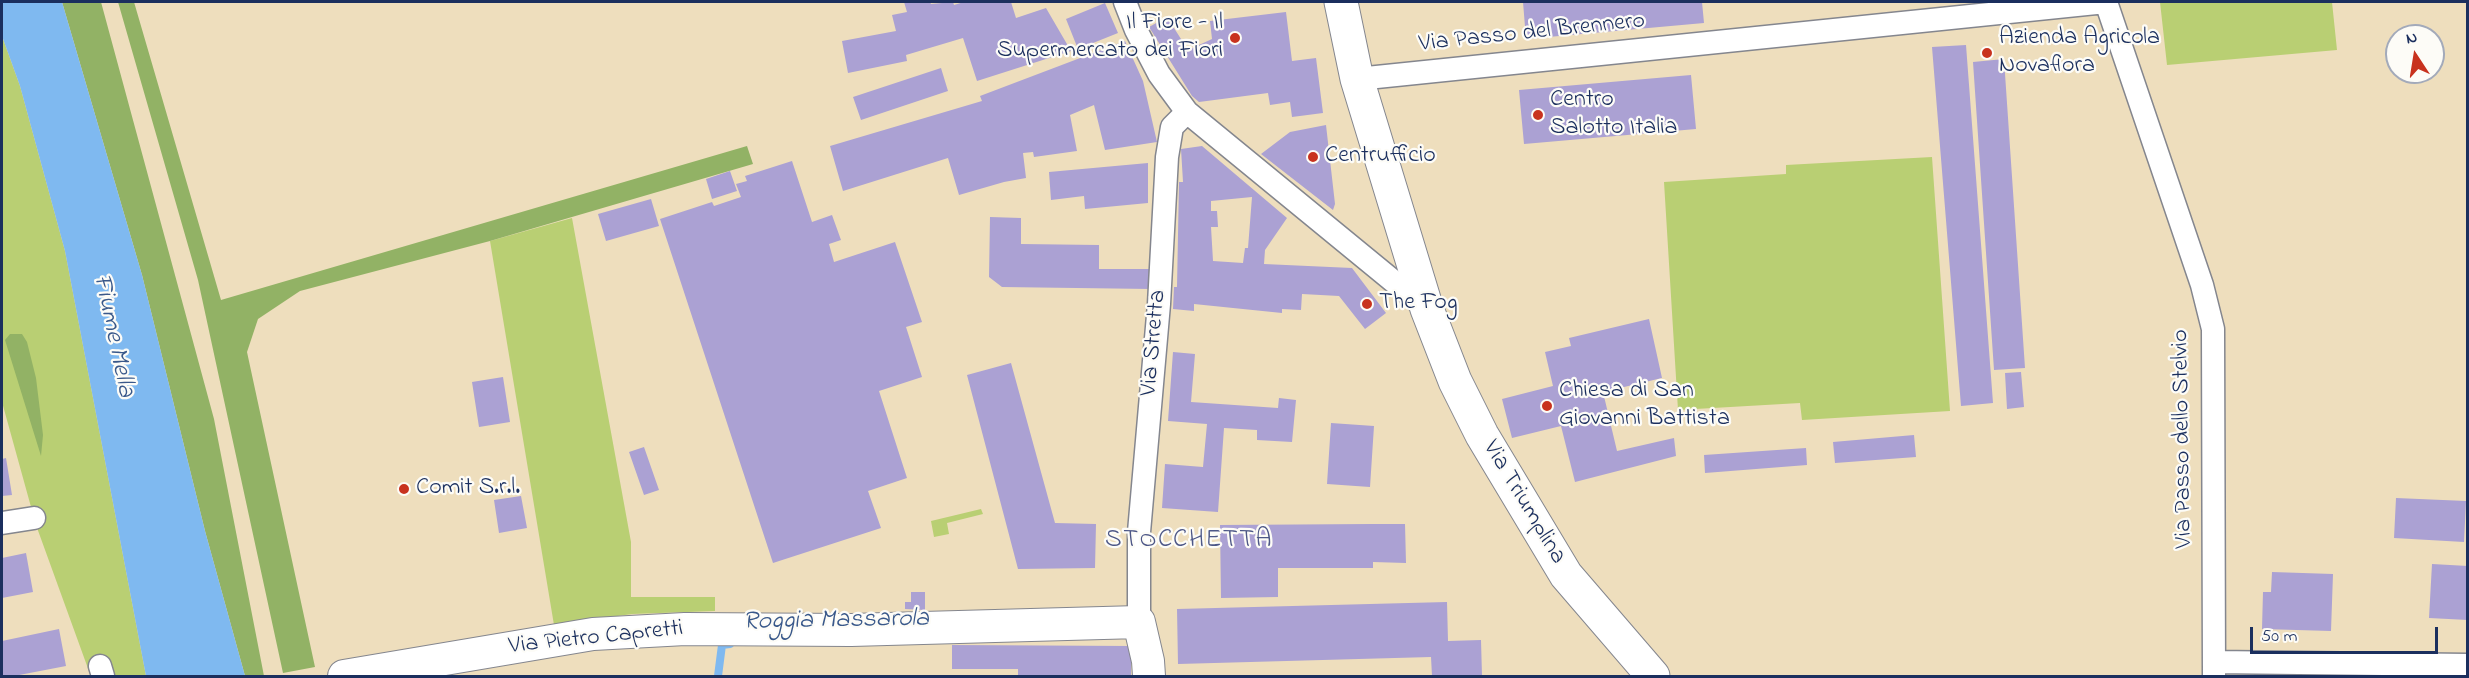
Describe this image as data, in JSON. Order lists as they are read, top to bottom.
{
  "streets": {
    "main road": ["Via Triumplina"],
    "street": [
      "Via Passo del Brennero",
      "Via Stretta",
      "Via Passo dello Stelvio",
      "Via Pietro Capretti"
    ]
  },
  "crossings": [
    ["Via Passo del Brennero", "Via Passo dello Stelvio"],
    ["Via Passo del Brennero", "Via Triumplina"],
    ["Via Stretta", "Via Triumplina"],
    ["Via Stretta", "Via Pietro Capretti"]
  ],
  "districts": ["STOCCHETTA"],
  "water": ["Fiume Mella", "Roggia Massarola"],
  "places": [
    "Il Fiore - Il Supermercato dei Fiori",
    "Azienda Agricola Novaflora",
    "Centro Salotto Italia",
    "Centrufficio",
    "The Fog",
    "Chiesa di San Giovanni Battista",
    "Comit S.r.l."
  ],
  "scale_bar": "50 m",
  "north": "top"
}
